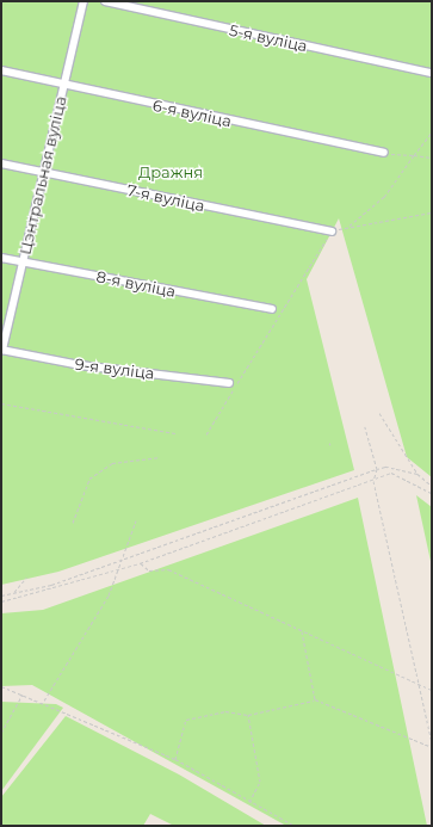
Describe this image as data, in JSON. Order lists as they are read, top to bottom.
{
  "streets": {
    "street": [
      "5-я вуліца",
      "6-я вуліца",
      "Цэнтральная вуліца",
      "7-я вуліца",
      "8-я вуліца",
      "9-я вуліца"
    ]
  },
  "crossings": [
    ["6-я вуліца", "Цэнтральная вуліца"],
    ["Цэнтральная вуліца", "7-я вуліца"],
    ["Цэнтральная вуліца", "8-я вуліца"],
    ["Цэнтральная вуліца", "9-я вуліца"]
  ],
  "parks": ["Дражня"]
}
